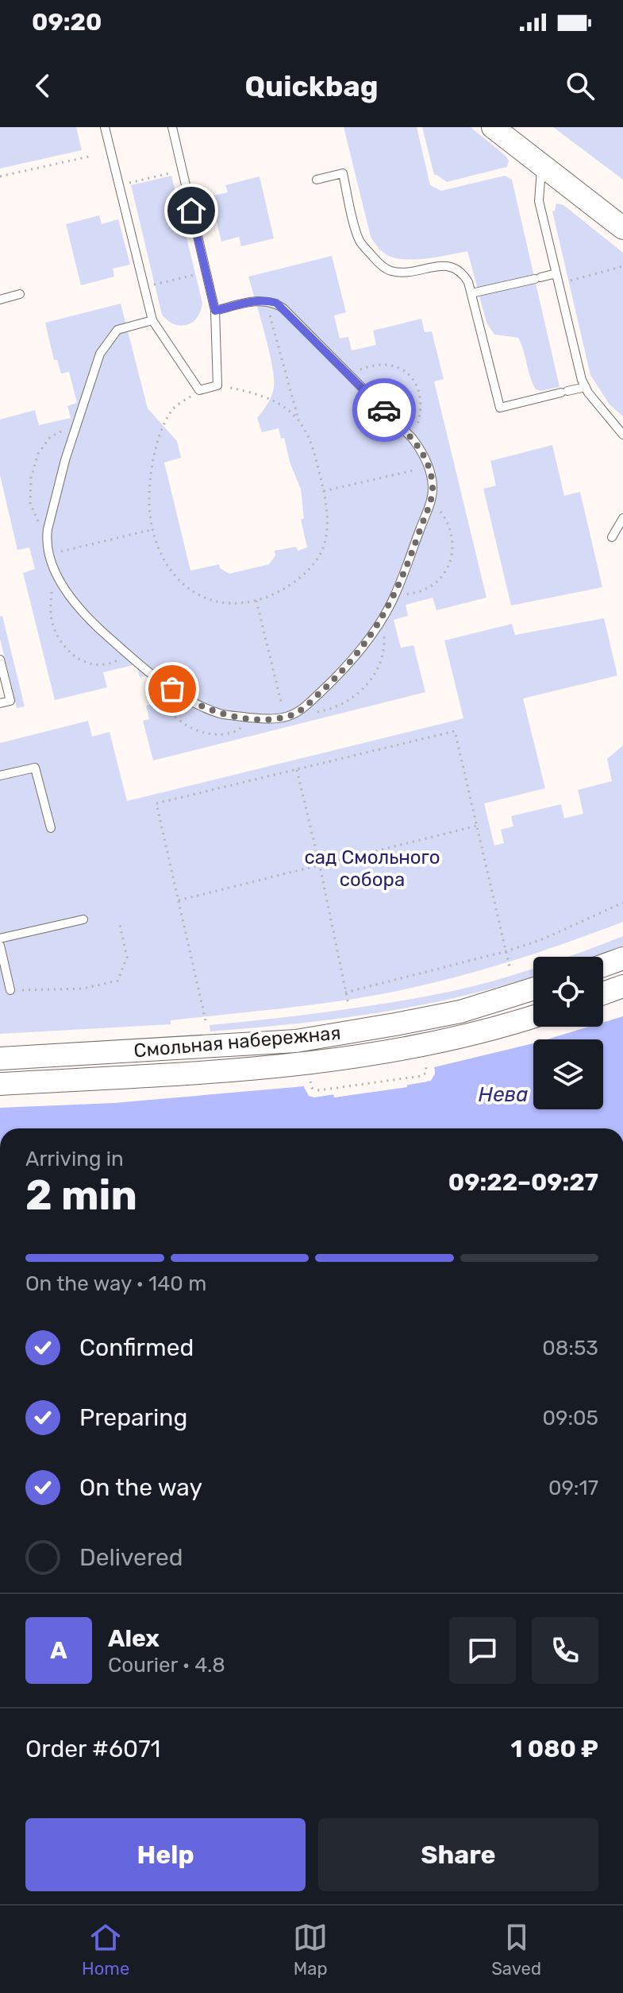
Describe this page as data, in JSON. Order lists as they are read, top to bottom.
{
  "streets": {
    "main road": ["Смольная набережная"]
  },
  "water": ["Нева"],
  "parks": ["сад Смольного собора"],
  "page": {
    "status": "09:20",
    "header": "Quickbag",
    "heading": ["2 min", "Arriving in", "09:22–09:27"],
    "panel": [
      "Alex",
      "Courier · 4.8",
      "Order #6071",
      "1 080 ₽"
    ],
    "bar": "On the way · 140 m",
    "list": [
      ["Confirmed", "08:53"],
      ["Preparing", "09:05"],
      ["On the way", "09:17"],
      "Delivered"
    ],
    "round": "A",
    "buttons": ["Help", "Share"],
    "tabs": ["Home", "Map", "Saved"]
  }
}
